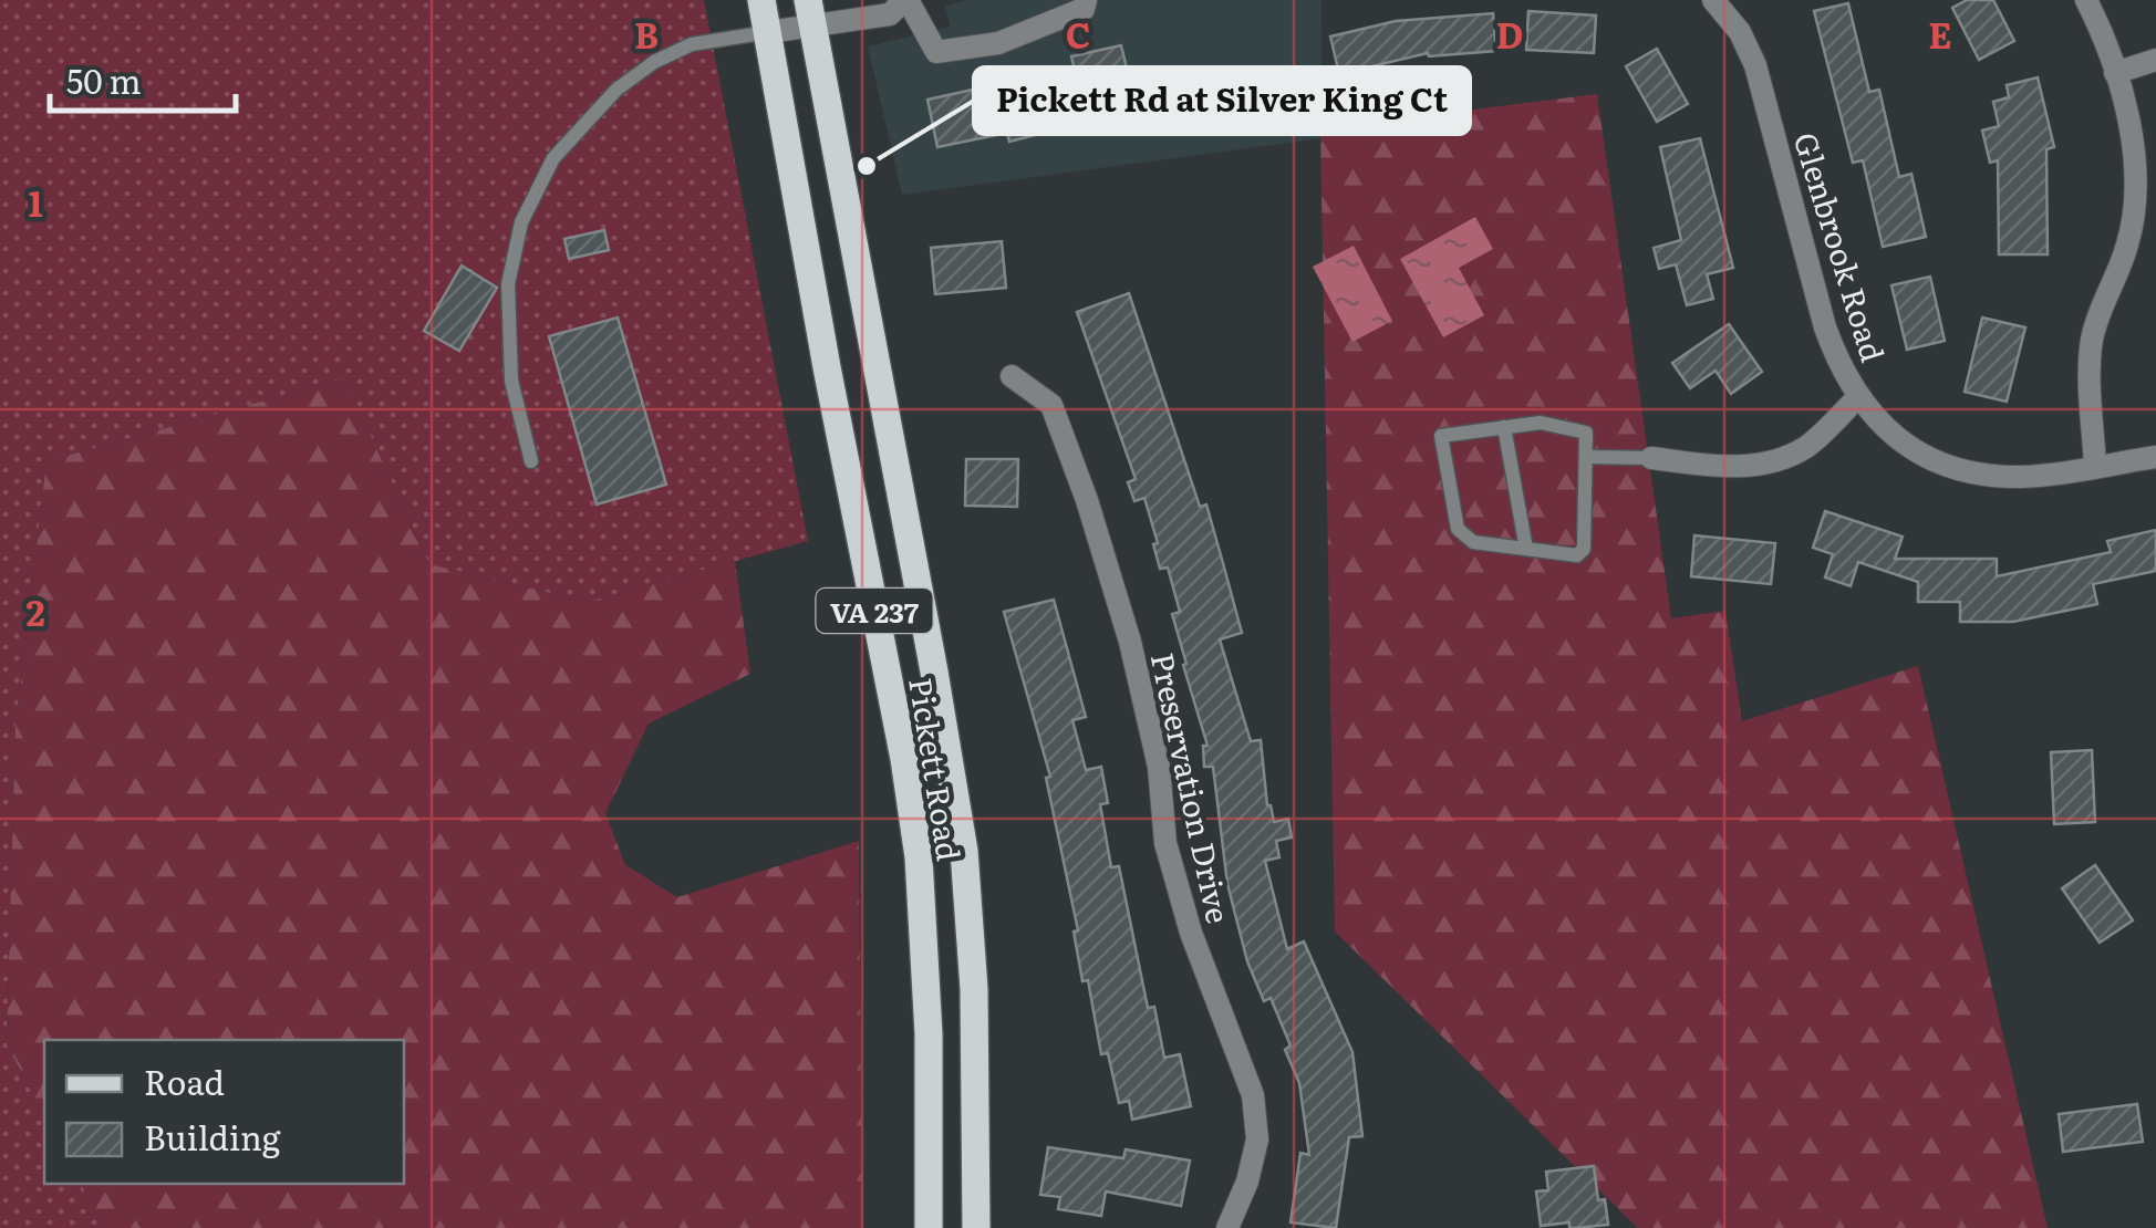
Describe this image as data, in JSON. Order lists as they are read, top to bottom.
{
  "streets": {
    "main road": ["VA 237", "Pickett Road"],
    "street": ["Glenbrook Road", "Preservation Drive"]
  },
  "places": ["Pickett Rd at Silver King Ct"],
  "legend": ["Road", "Building"],
  "scale_bar": "50 m",
  "grid": {
    "columns": [
      "B",
      "C",
      "D",
      "E"
    ],
    "rows": ["1", "2"]
  }
}
